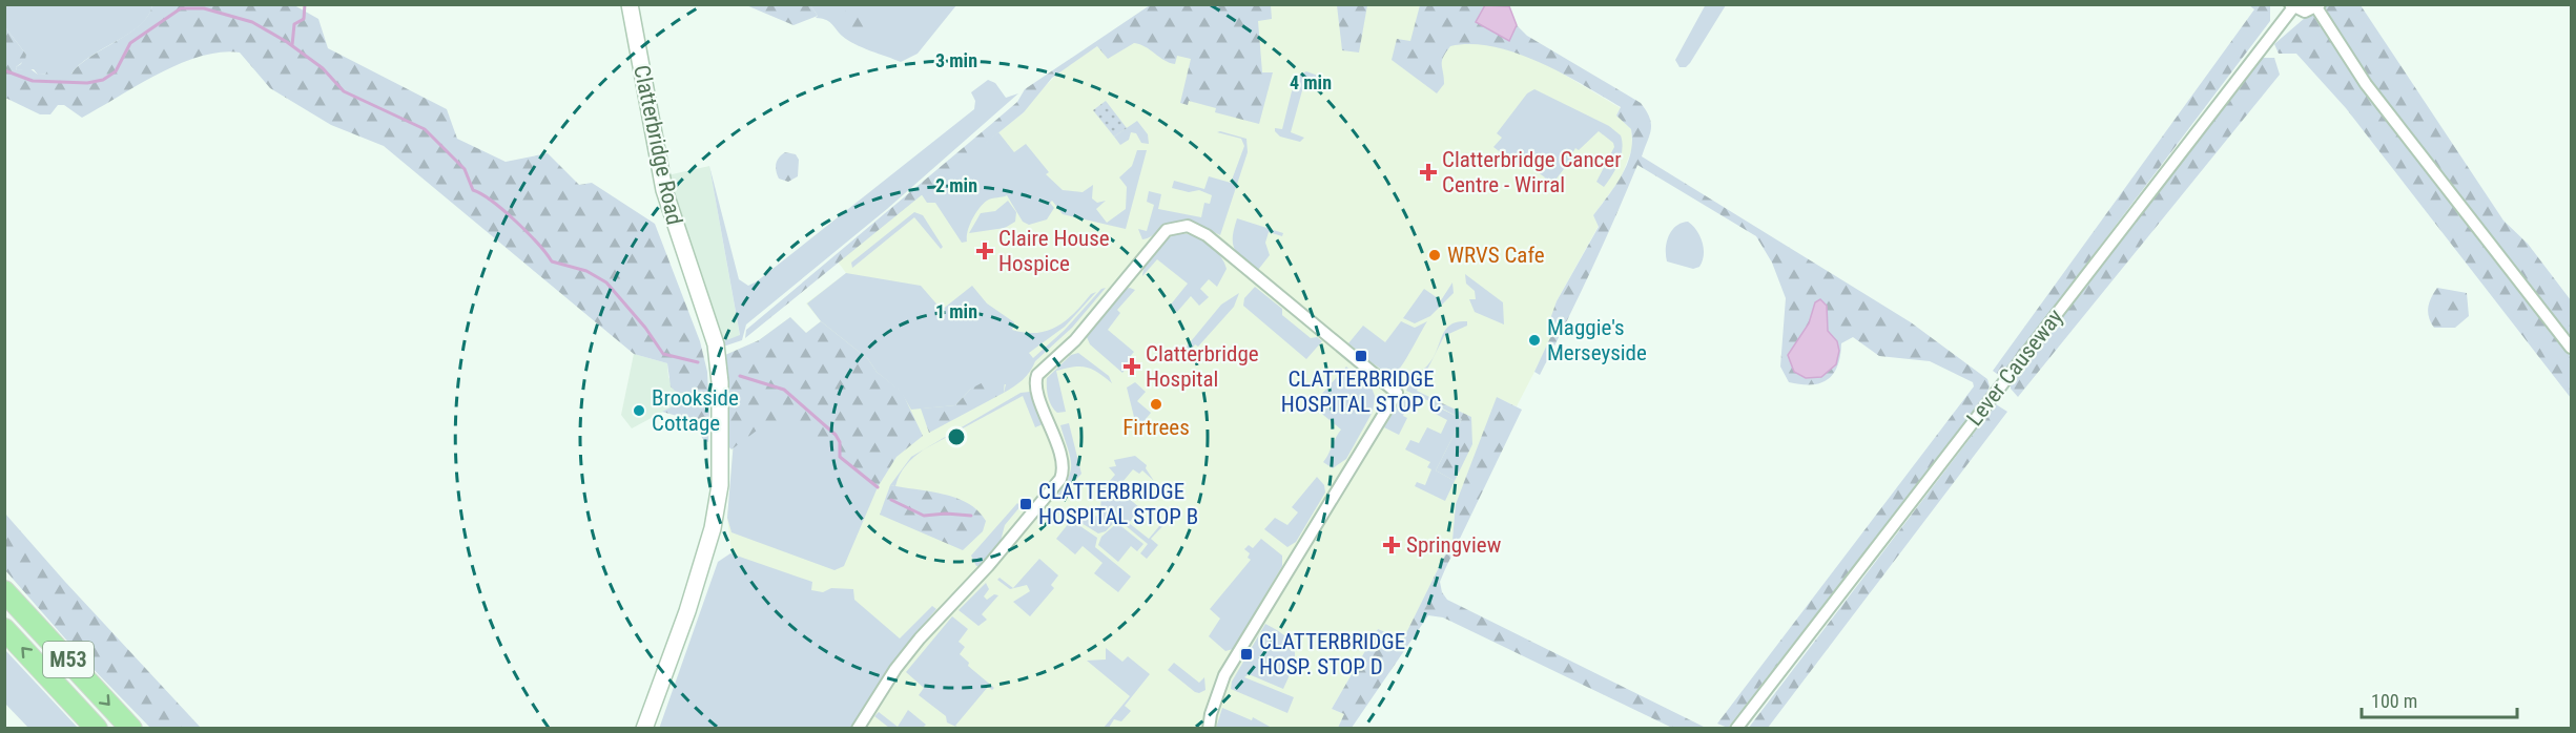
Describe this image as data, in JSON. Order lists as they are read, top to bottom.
{
  "streets": {
    "highway": ["M53"],
    "main road": ["Clatterbridge Road"],
    "street": ["Lever Causeway"]
  },
  "places": {
    "health": [
      "Clatterbridge Cancer Centre - Wirral",
      "Claire House Hospice",
      "Clatterbridge Hospital",
      "Springview"
    ],
    "other": [
      "WRVS Cafe",
      "Maggie's Merseyside",
      "Firtrees",
      "Brookside Cottage"
    ],
    "transit": ["CLATTERBRIDGE HOSPITAL STOP C", "CLATTERBRIDGE HOSPITAL STOP B", "CLATTERBRIDGE HOSP. STOP D"]
  },
  "scale_bar": "100 m",
  "rings": [
    "3 min",
    "4 min",
    "2 min",
    "1 min"
  ]
}
